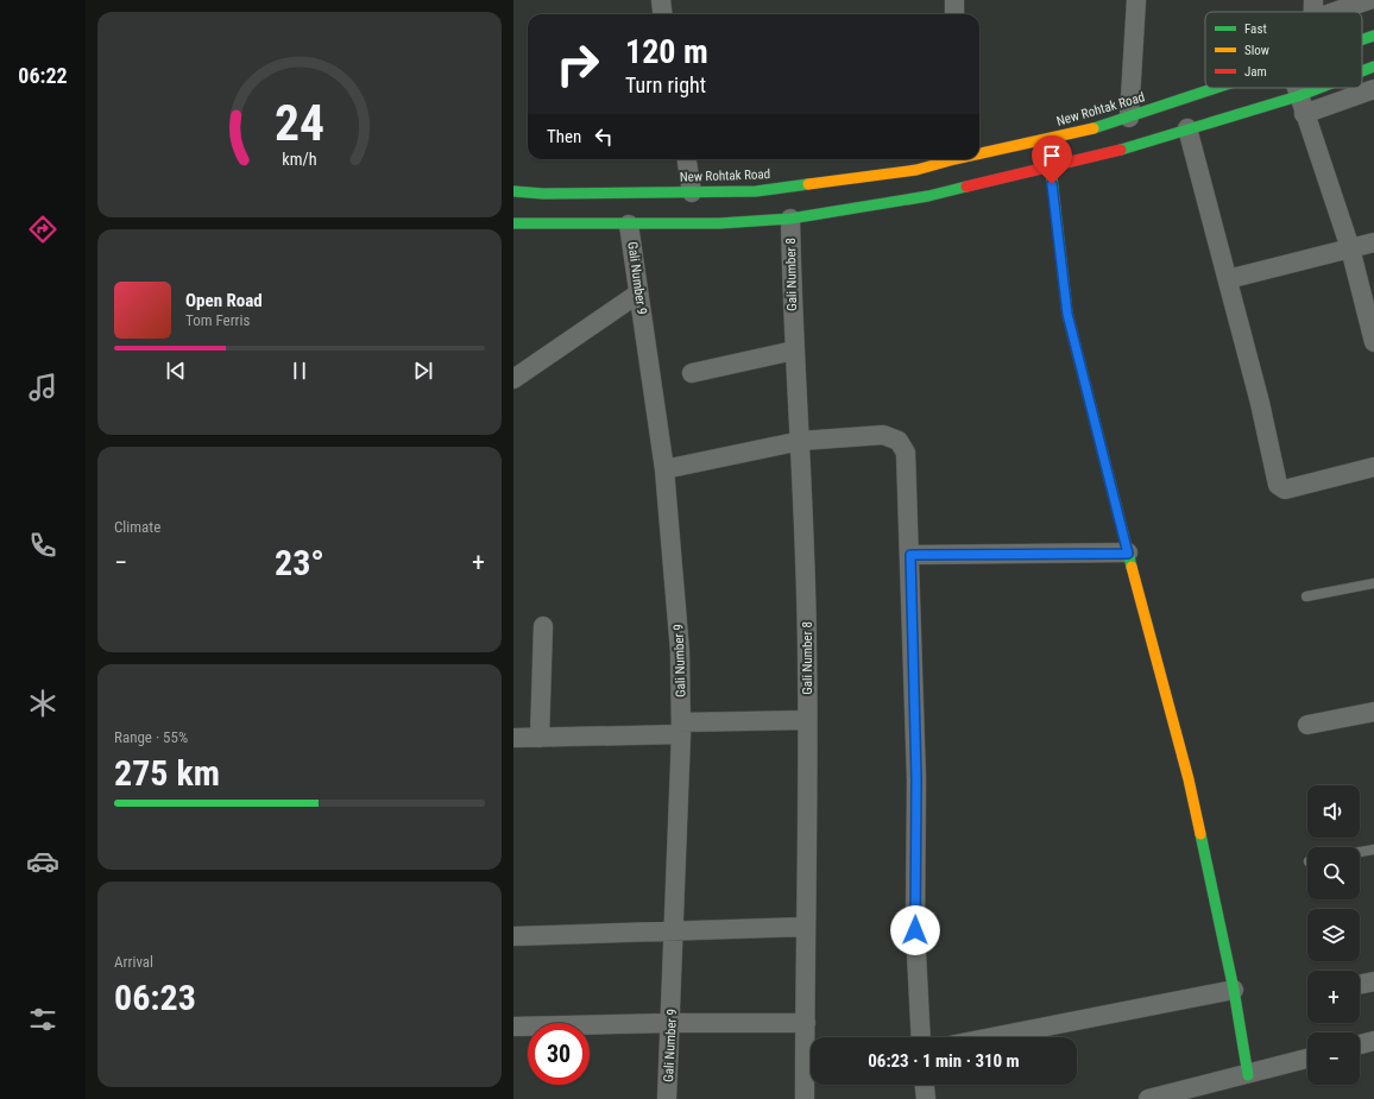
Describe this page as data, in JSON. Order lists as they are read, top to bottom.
{
  "streets": {
    "main road": ["New Rohtak Road"],
    "street": ["Gali Number 8", "Gali Number 9"]
  },
  "legend": ["Fast", "Slow", "Jam"],
  "page": {
    "tabs": "06:22",
    "turn": ["120 m", "Turn right"],
    "then": "Then",
    "song": ["Open Road", "Tom Ferris"],
    "tile": [
      "Climate",
      ["Range · 55%", "275 km"],
      ["Arrival", "06:23"]
    ],
    "heat": ["−", "23°", "+"],
    "map_buttons": ["+", "−"],
    "limit": "30",
    "trip": "06:23 · 1 min · 310 m",
    "gauge": ["24", "km/h"]
  }
}
